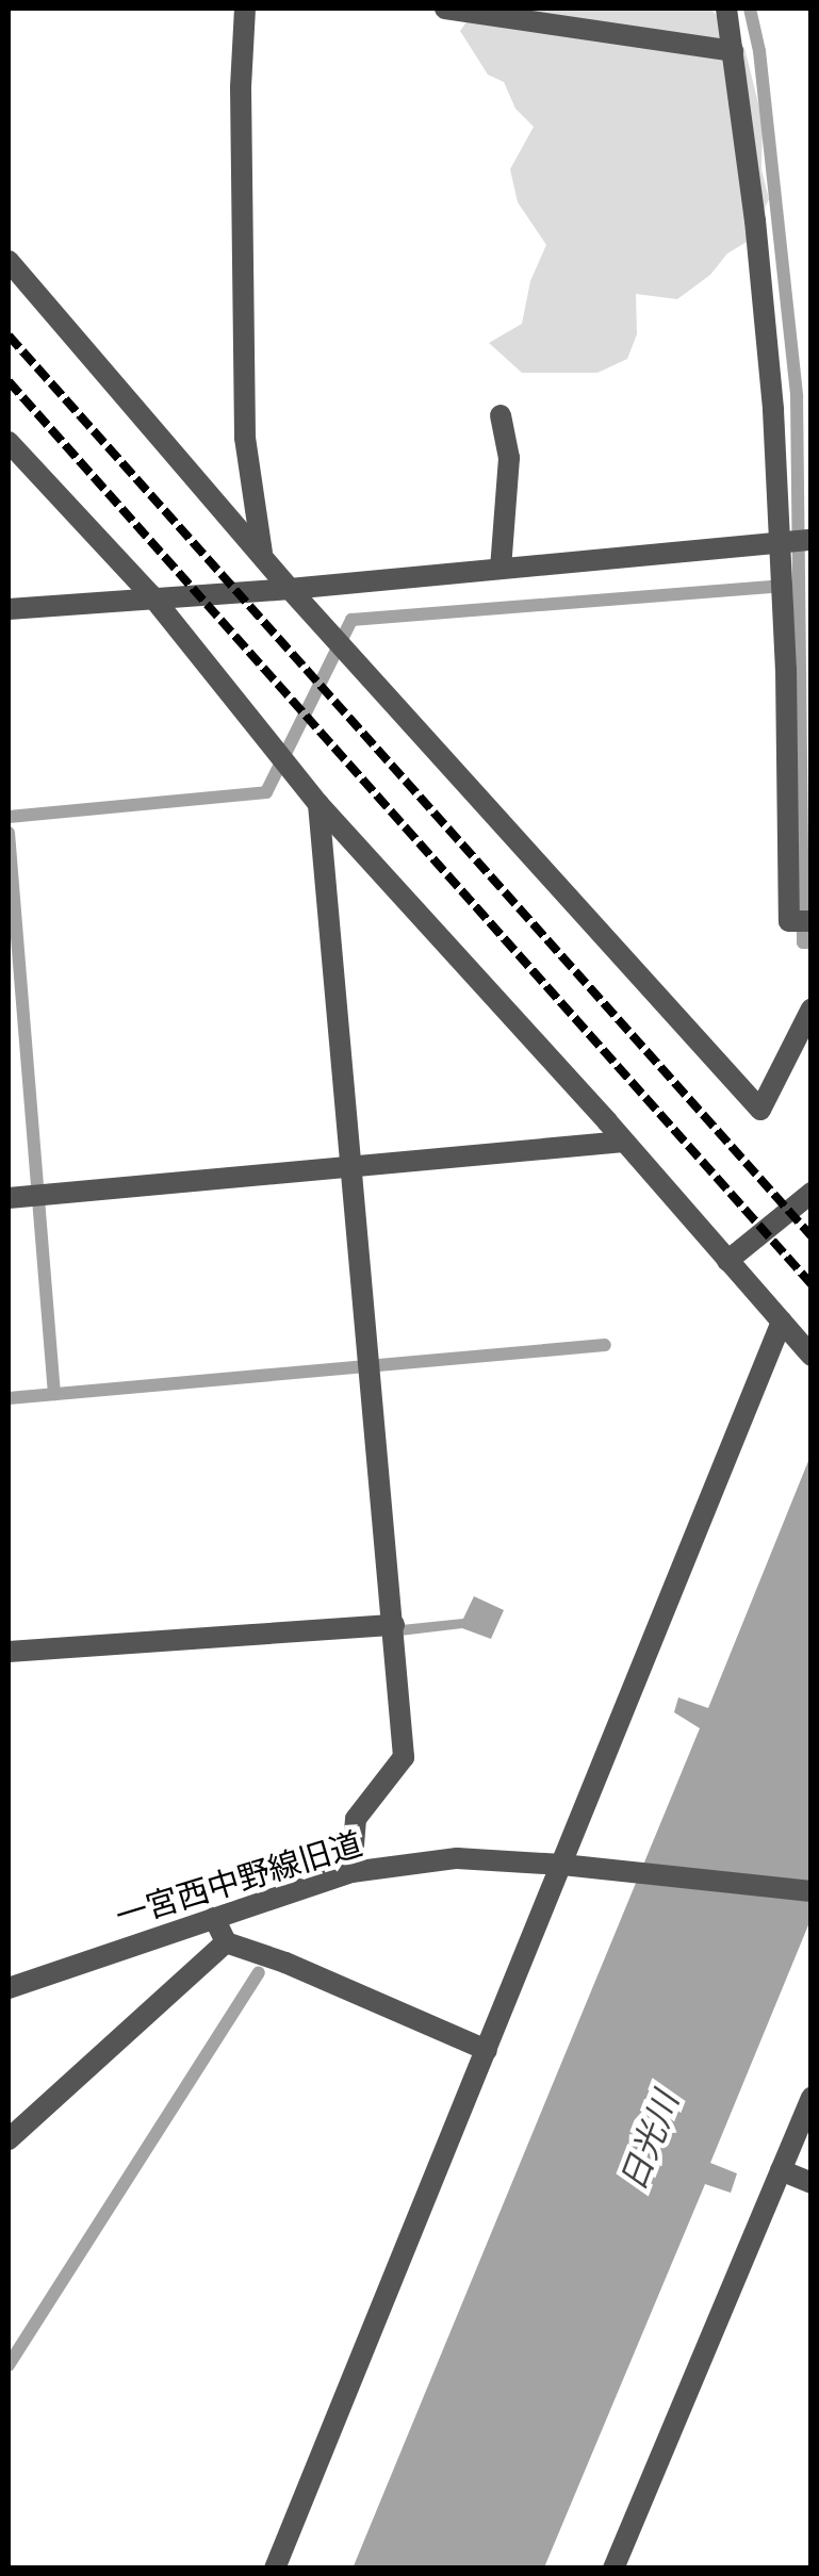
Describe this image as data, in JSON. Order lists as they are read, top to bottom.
{
  "streets": {
    "street": ["一宮西中野線旧道"]
  },
  "water": ["日光川"]
}
